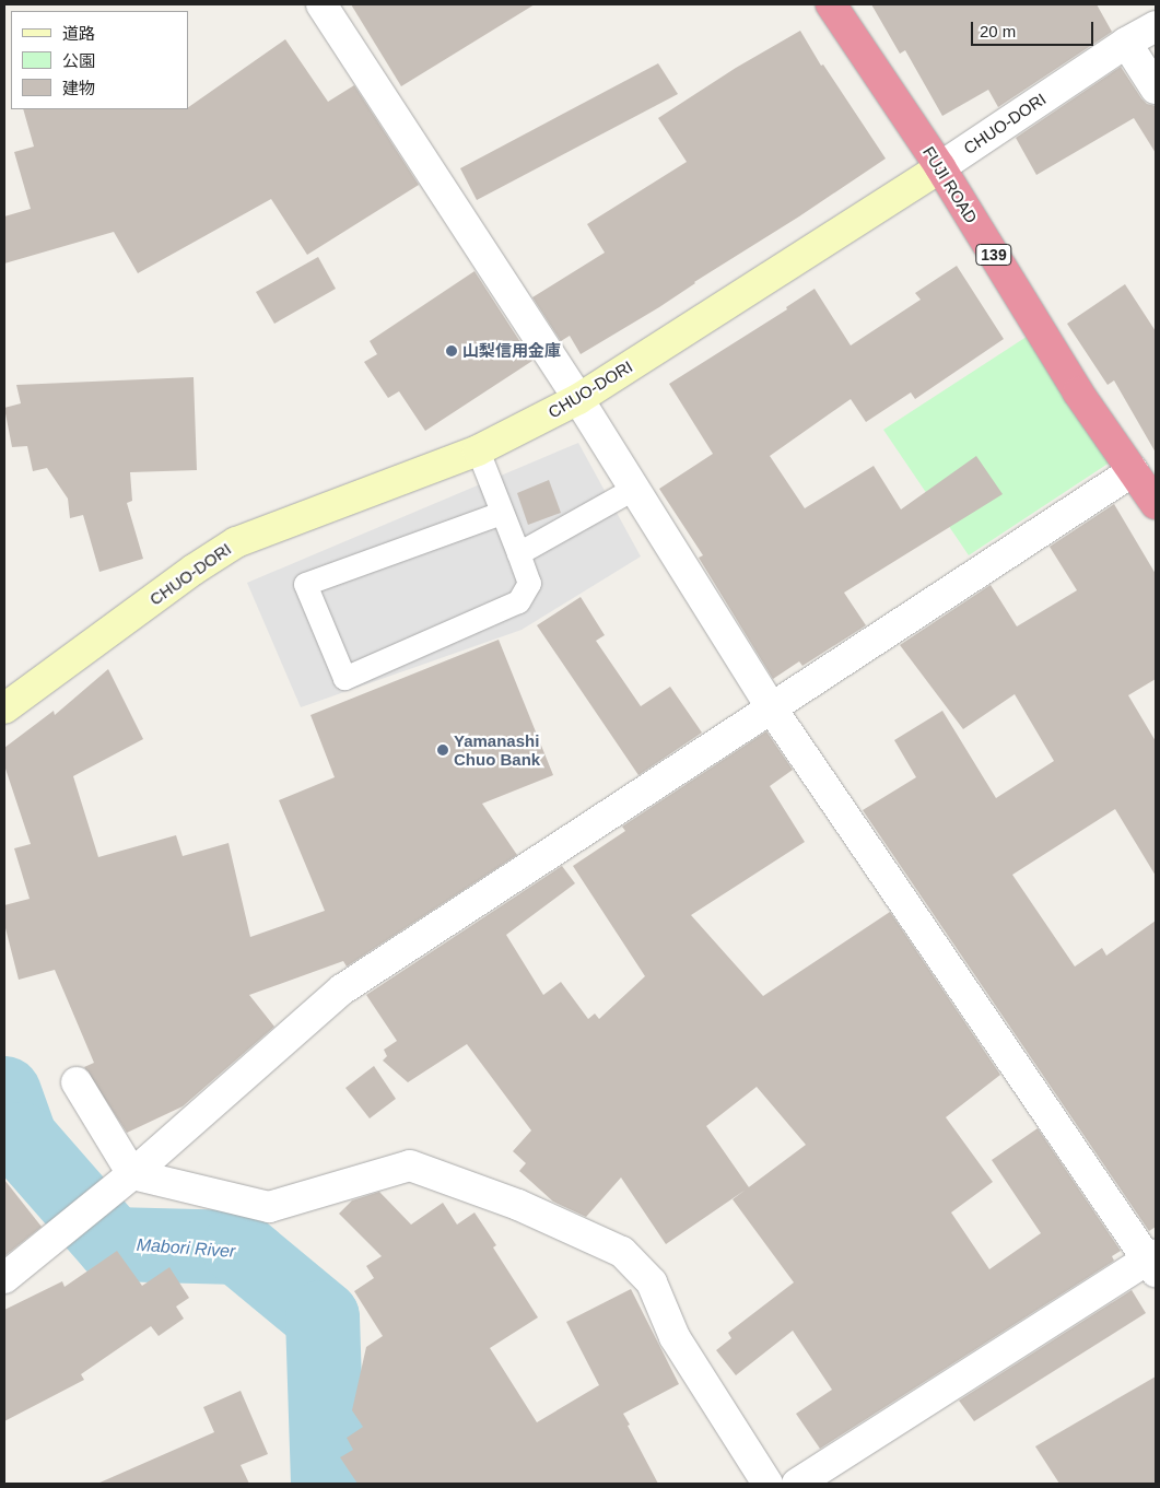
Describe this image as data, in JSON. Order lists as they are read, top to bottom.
{
  "streets": {
    "highway": ["FUJI ROAD", "139"],
    "street": ["CHUO-DORI"]
  },
  "crossings": [
    ["CHUO-DORI", "FUJI ROAD"]
  ],
  "water": ["Mabori River"],
  "places": ["山梨信用金庫", "Yamanashi Chuo Bank"],
  "legend": ["道路", "公園", "建物"],
  "scale_bar": "20 m"
}
